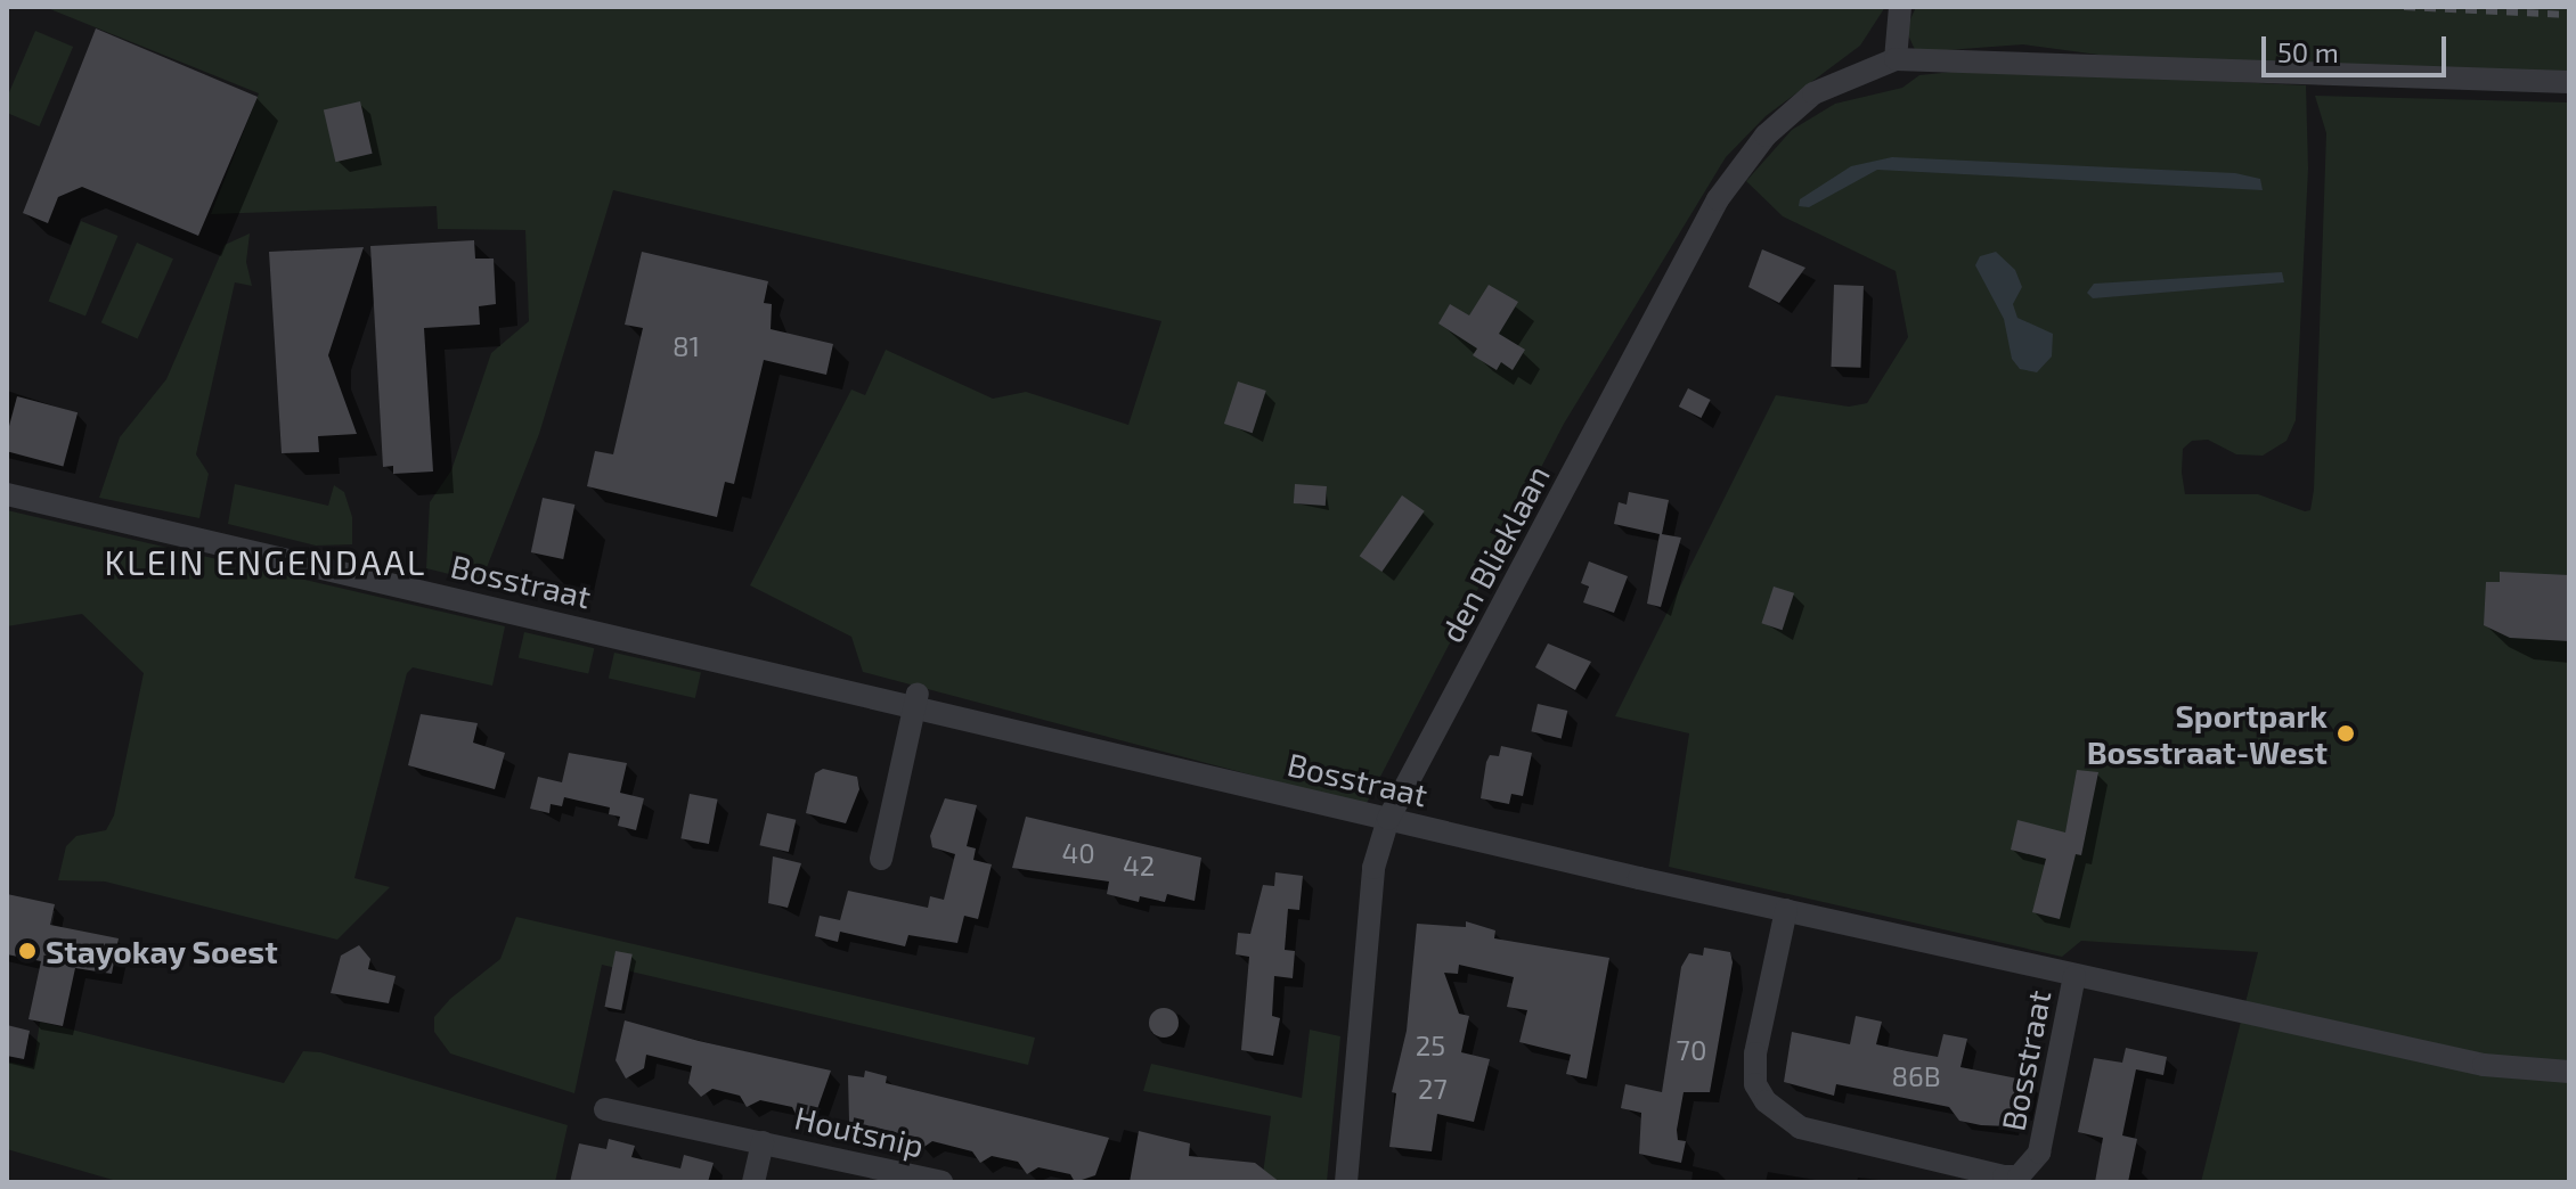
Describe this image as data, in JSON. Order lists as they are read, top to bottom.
{
  "streets": {
    "street": ["den Blieklaan", "Bosstraat", "Houtsnip"]
  },
  "crossings": [
    ["den Blieklaan", "Bosstraat"]
  ],
  "districts": ["KLEIN ENGENDAAL"],
  "places": ["Sportpark Bosstraat-West", "Stayokay Soest"],
  "house_numbers": [
    "81",
    "40",
    "42",
    "25",
    "70",
    "86B",
    "27"
  ],
  "scale_bar": "50 m"
}
